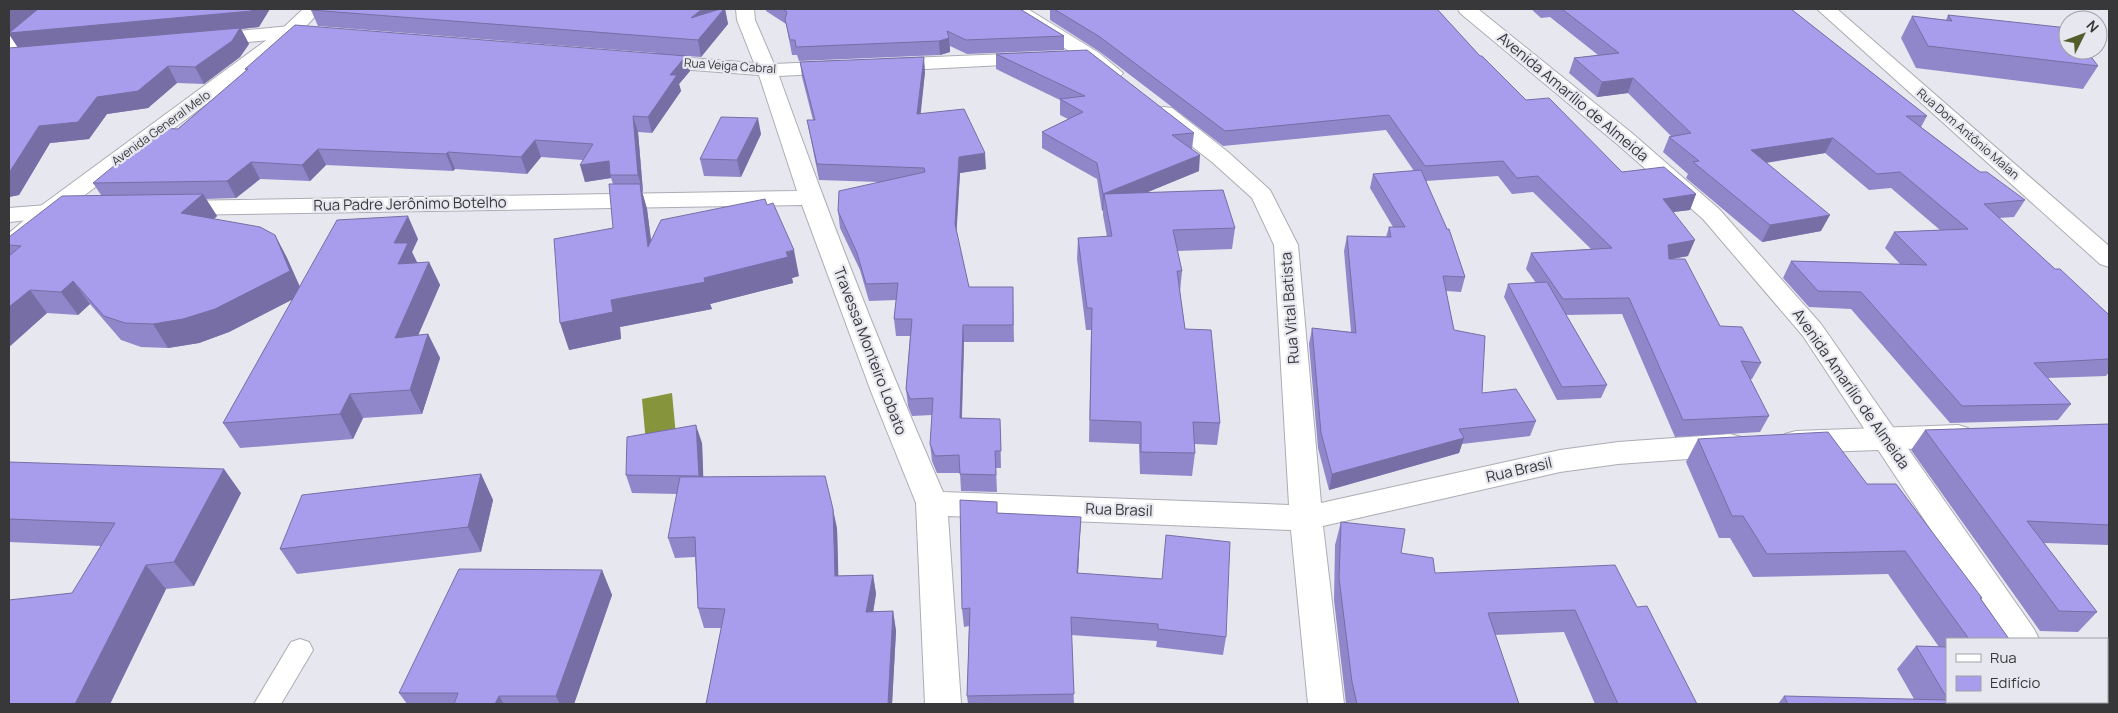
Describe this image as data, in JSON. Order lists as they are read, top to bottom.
{
  "streets": {
    "street": [
      "Rua Veiga Cabral",
      "Avenida Amarílio de Almeida",
      "Avenida General Melo",
      "Rua Dom Antônio Malan",
      "Rua Padre Jerônimo Botelho",
      "Rua Vital Batista",
      "Travessa Monteiro Lobato",
      "Rua Brasil"
    ]
  },
  "crossings": [
    ["Rua Veiga Cabral", "Rua Vital Batista"],
    ["Rua Veiga Cabral", "Travessa Monteiro Lobato"],
    ["Avenida Amarílio de Almeida", "Rua Brasil"],
    ["Rua Padre Jerônimo Botelho", "Travessa Monteiro Lobato"],
    ["Rua Vital Batista", "Rua Brasil"],
    ["Travessa Monteiro Lobato", "Rua Brasil"]
  ],
  "legend": ["Rua", "Edifício"],
  "north": "top right"
}
